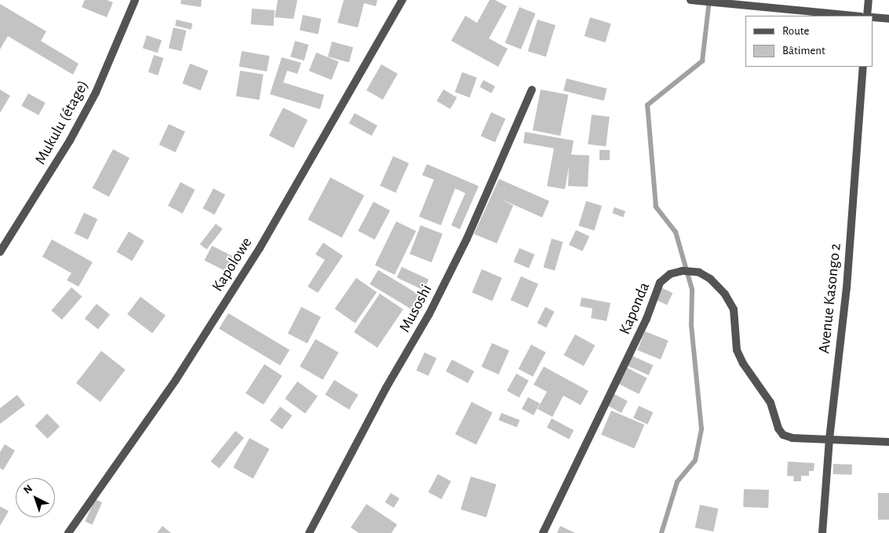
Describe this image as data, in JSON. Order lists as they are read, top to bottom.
{
  "streets": {
    "street": [
      "Mukulu (étage)",
      "Kapolowe",
      "Avenue Kasongo 2",
      "Musoshi",
      "Kaponda"
    ]
  },
  "crossings": [
    ["Avenue Kasongo 2", "Kaponda"]
  ],
  "legend": ["Route", "Bâtiment"],
  "north": "top left"
}
